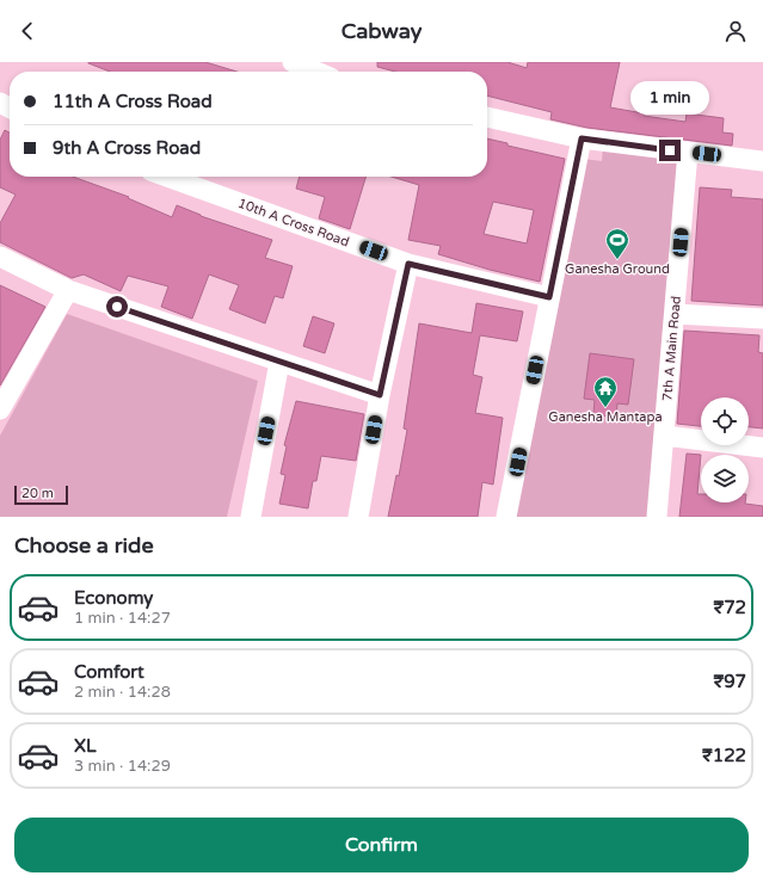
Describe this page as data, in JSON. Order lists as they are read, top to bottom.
{
  "streets": {
    "street": ["10th A Cross Road", "7th A Main Road"]
  },
  "places": {
    "sports": ["Ganesha Ground"],
    "temple": ["Ganesha Mantapa"]
  },
  "scale_bar": "20 m",
  "page": {
    "header": "Cabway",
    "banner": ["11th A Cross Road", "9th A Cross Road"],
    "bubble": "1 min",
    "scale": "20 m",
    "heading": "Choose a ride",
    "list": [
      {
        "name": "Economy",
        "note": "1 min · 14:27",
        "value": "₹72"
      },
      {
        "name": "Comfort",
        "note": "2 min · 14:28",
        "value": "₹97"
      },
      {
        "name": "XL",
        "note": "3 min · 14:29",
        "value": "₹122"
      }
    ],
    "buttons": "Confirm"
  }
}
